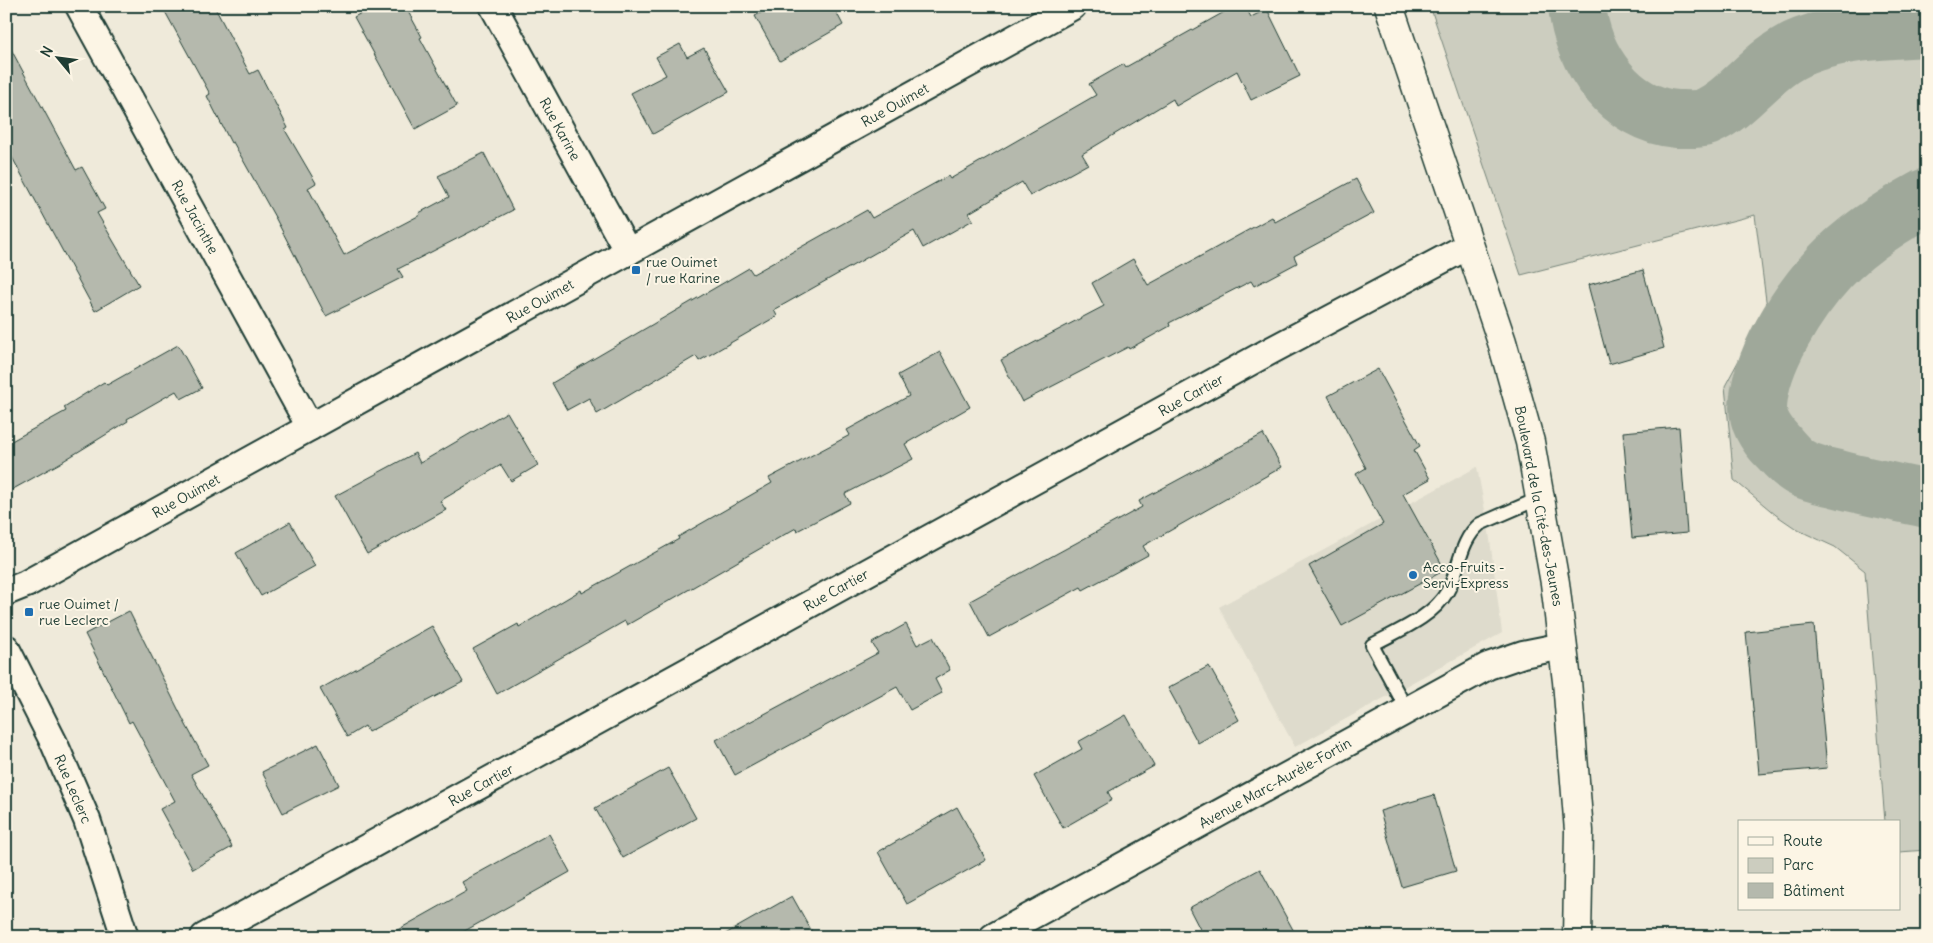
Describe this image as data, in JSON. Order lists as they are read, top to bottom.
{
  "streets": {
    "main road": ["Boulevard de la Cité-des-Jeunes"],
    "street": [
      "Rue Ouimet",
      "Rue Karine",
      "Rue Jacinthe",
      "Rue Cartier",
      "Avenue Marc-Aurèle-Fortin",
      "Rue Leclerc"
    ]
  },
  "crossings": [
    ["Rue Ouimet", "Rue Karine"],
    ["Rue Ouimet", "Rue Jacinthe"],
    ["Rue Cartier", "Boulevard de la Cité-des-Jeunes"],
    ["Boulevard de la Cité-des-Jeunes", "Avenue Marc-Aurèle-Fortin"]
  ],
  "places": {
    "transit": ["rue Ouimet / rue Karine", "rue Ouimet / rue Leclerc"],
    "other": ["Acco-Fruits - Servi-Express"]
  },
  "legend": ["Route", "Parc", "Bâtiment"],
  "north": "top left"
}
